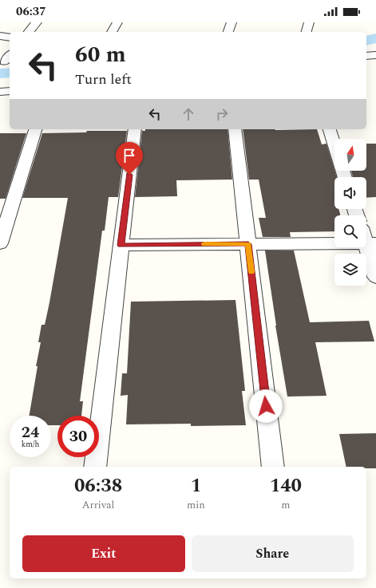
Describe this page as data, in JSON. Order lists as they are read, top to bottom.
{
  "north": "top",
  "page": {
    "status": "06:37",
    "turn": ["60 m", "Turn left"],
    "speed": "24 km/h",
    "limit": "30",
    "eta": [
      "06:38",
      "Arrival",
      "1",
      "min",
      "140",
      "m"
    ],
    "buttons": ["Exit", "Share"]
  }
}
